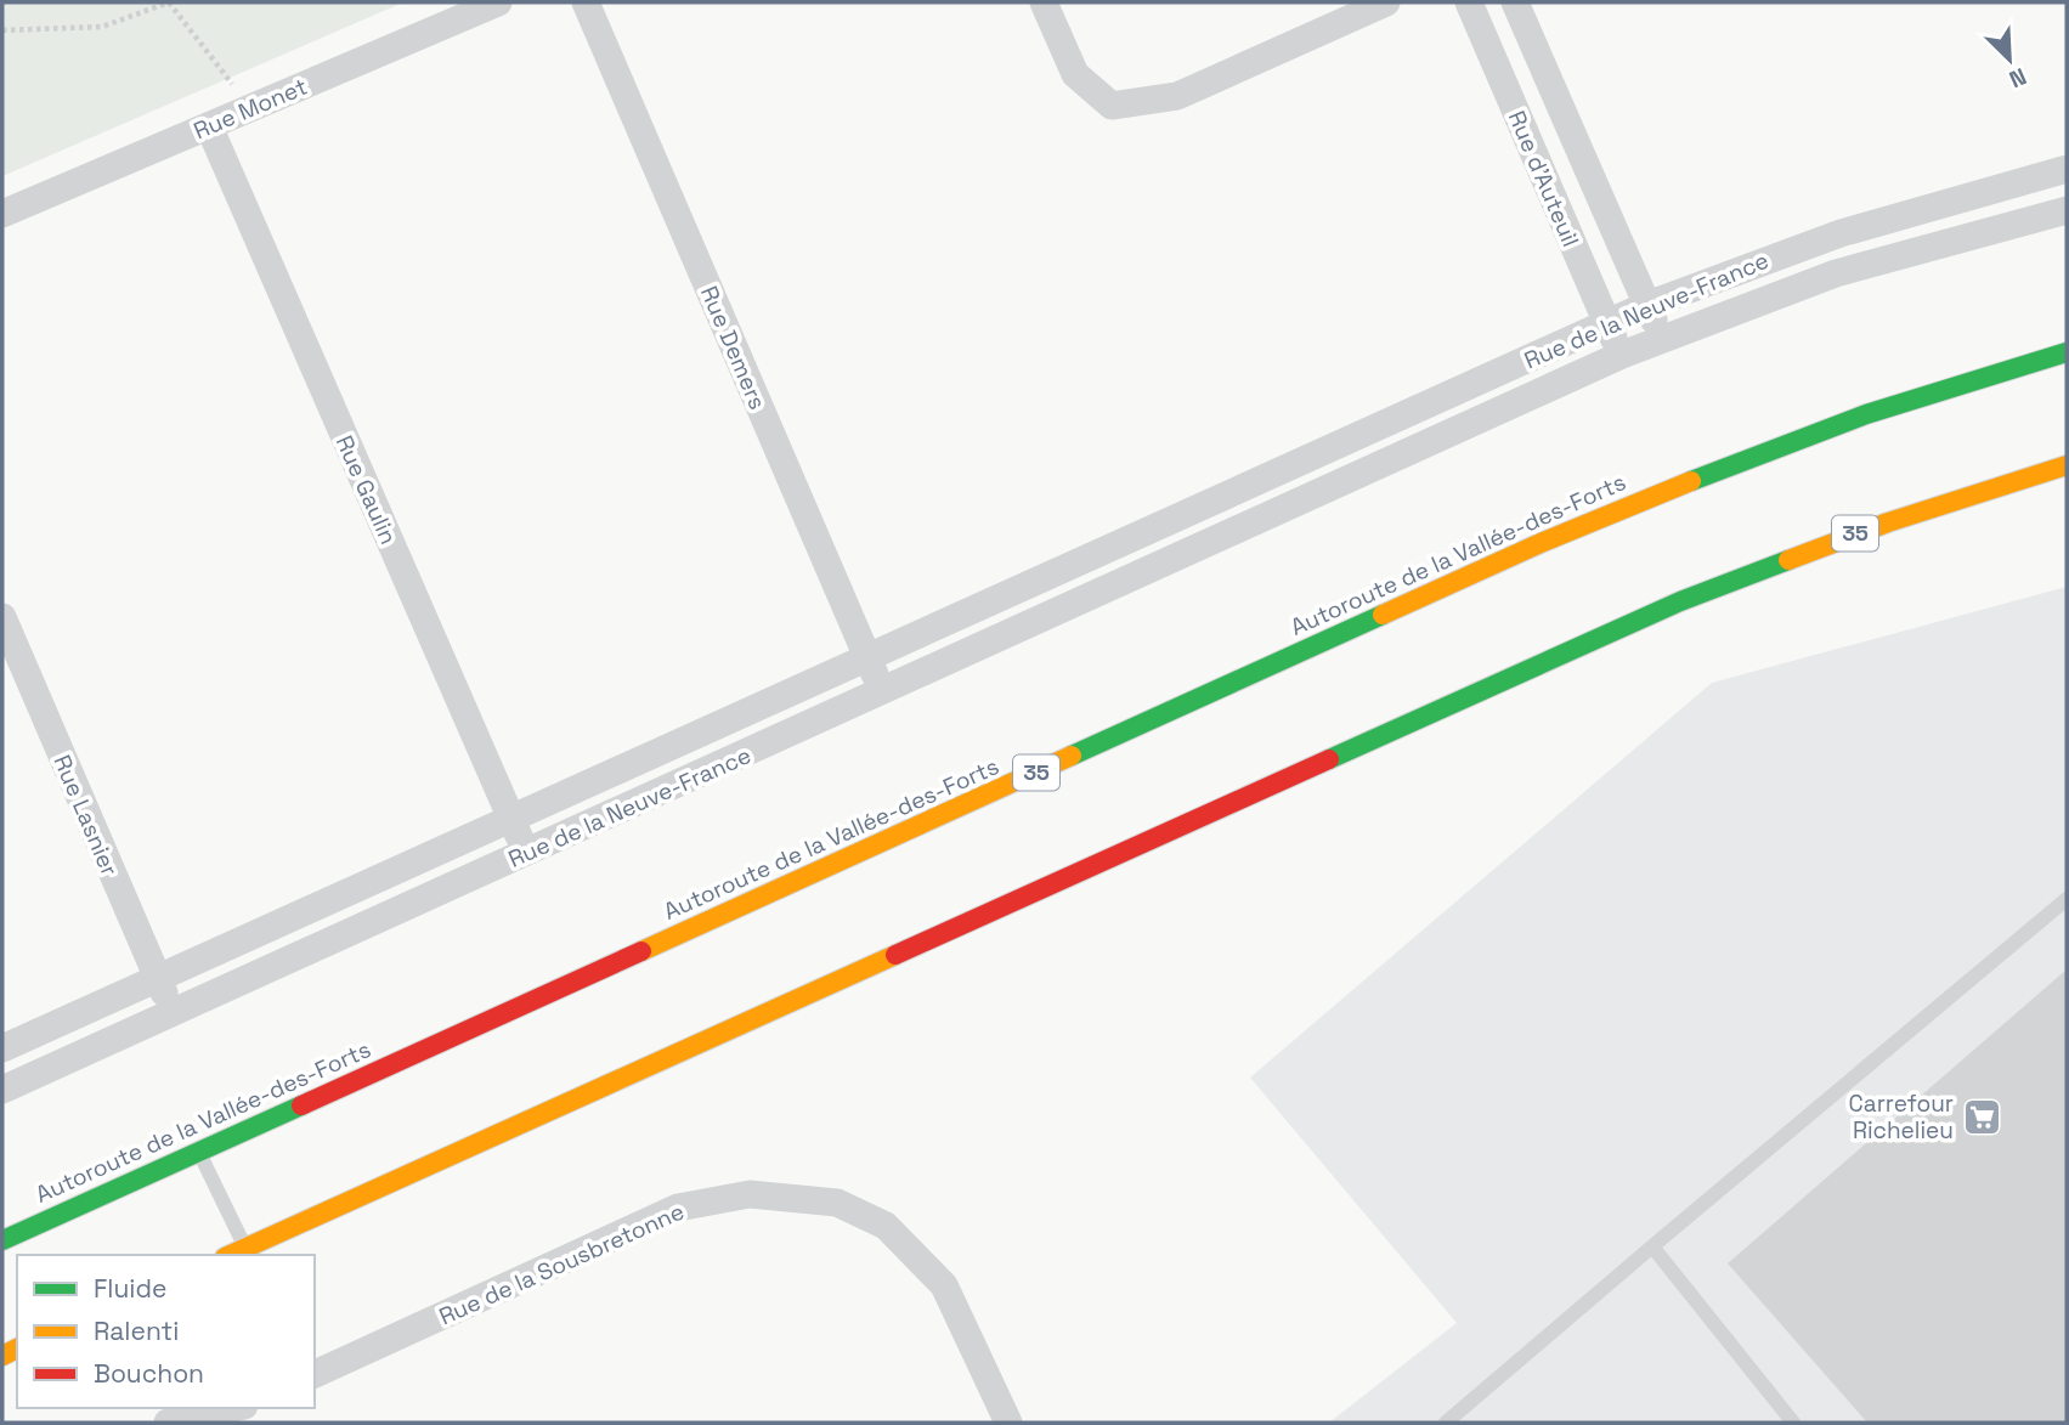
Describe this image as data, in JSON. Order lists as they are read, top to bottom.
{
  "streets": {
    "highway": ["35", "Autoroute de la Vallée-des-Forts"],
    "street": [
      "Rue Monet",
      "Rue d'Auteuil",
      "Rue de la Neuve-France",
      "Rue Demers",
      "Rue Gaulin",
      "Rue Lasnier",
      "Rue de la Sousbretonne"
    ]
  },
  "crossings": [
    ["Rue Monet", "Rue Gaulin"],
    ["Rue d'Auteuil", "Rue de la Neuve-France"],
    ["Rue de la Neuve-France", "Rue Demers"],
    ["Rue de la Neuve-France", "Rue Gaulin"],
    ["Rue de la Neuve-France", "Rue Lasnier"]
  ],
  "places": {
    "supermarket": ["Carrefour Richelieu"]
  },
  "legend": ["Fluide", "Ralenti", "Bouchon"],
  "north": "bottom right"
}
